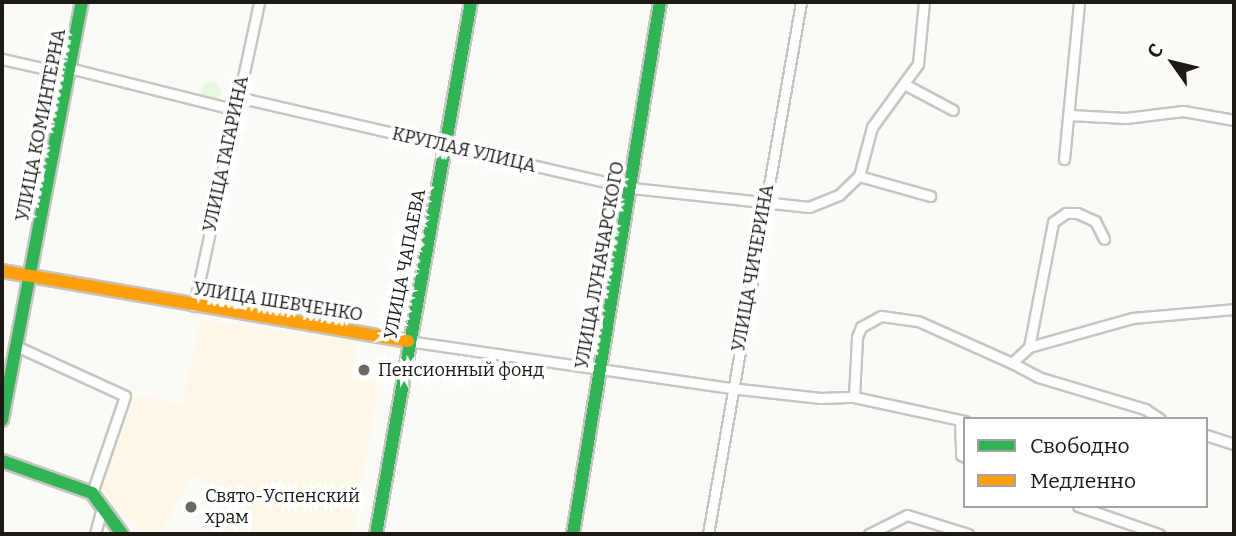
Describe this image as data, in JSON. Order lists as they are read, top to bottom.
{
  "streets": {
    "main road": [
      "УЛИЦА КОМИНТЕРНА",
      "УЛИЦА ЧАПАЕВА",
      "УЛИЦА ЛУНАЧАРСКОГО",
      "УЛИЦА ШЕВЧЕНКО"
    ],
    "street": ["КРУГЛАЯ УЛИЦА", "УЛИЦА ГАГАРИНА", "УЛИЦА ЧИЧЕРИНА"]
  },
  "crossings": [
    ["УЛИЦА КОМИНТЕРНА", "КРУГЛАЯ УЛИЦА"],
    ["УЛИЦА КОМИНТЕРНА", "УЛИЦА ШЕВЧЕНКО"],
    ["КРУГЛАЯ УЛИЦА", "УЛИЦА ГАГАРИНА"],
    ["КРУГЛАЯ УЛИЦА", "УЛИЦА ЧАПАЕВА"],
    ["КРУГЛАЯ УЛИЦА", "УЛИЦА ЛУНАЧАРСКОГО"],
    ["КРУГЛАЯ УЛИЦА", "УЛИЦА ЧИЧЕРИНА"],
    ["УЛИЦА ГАГАРИНА", "УЛИЦА ШЕВЧЕНКО"],
    ["УЛИЦА ЧАПАЕВА", "УЛИЦА ШЕВЧЕНКО"],
    ["УЛИЦА ЛУНАЧАРСКОГО", "УЛИЦА ШЕВЧЕНКО"],
    ["УЛИЦА ЧИЧЕРИНА", "УЛИЦА ШЕВЧЕНКО"]
  ],
  "places": ["Пенсионный фонд", "Свято-Успенский храм"],
  "legend": ["Свободно", "Медленно"],
  "north": "top left"
}
